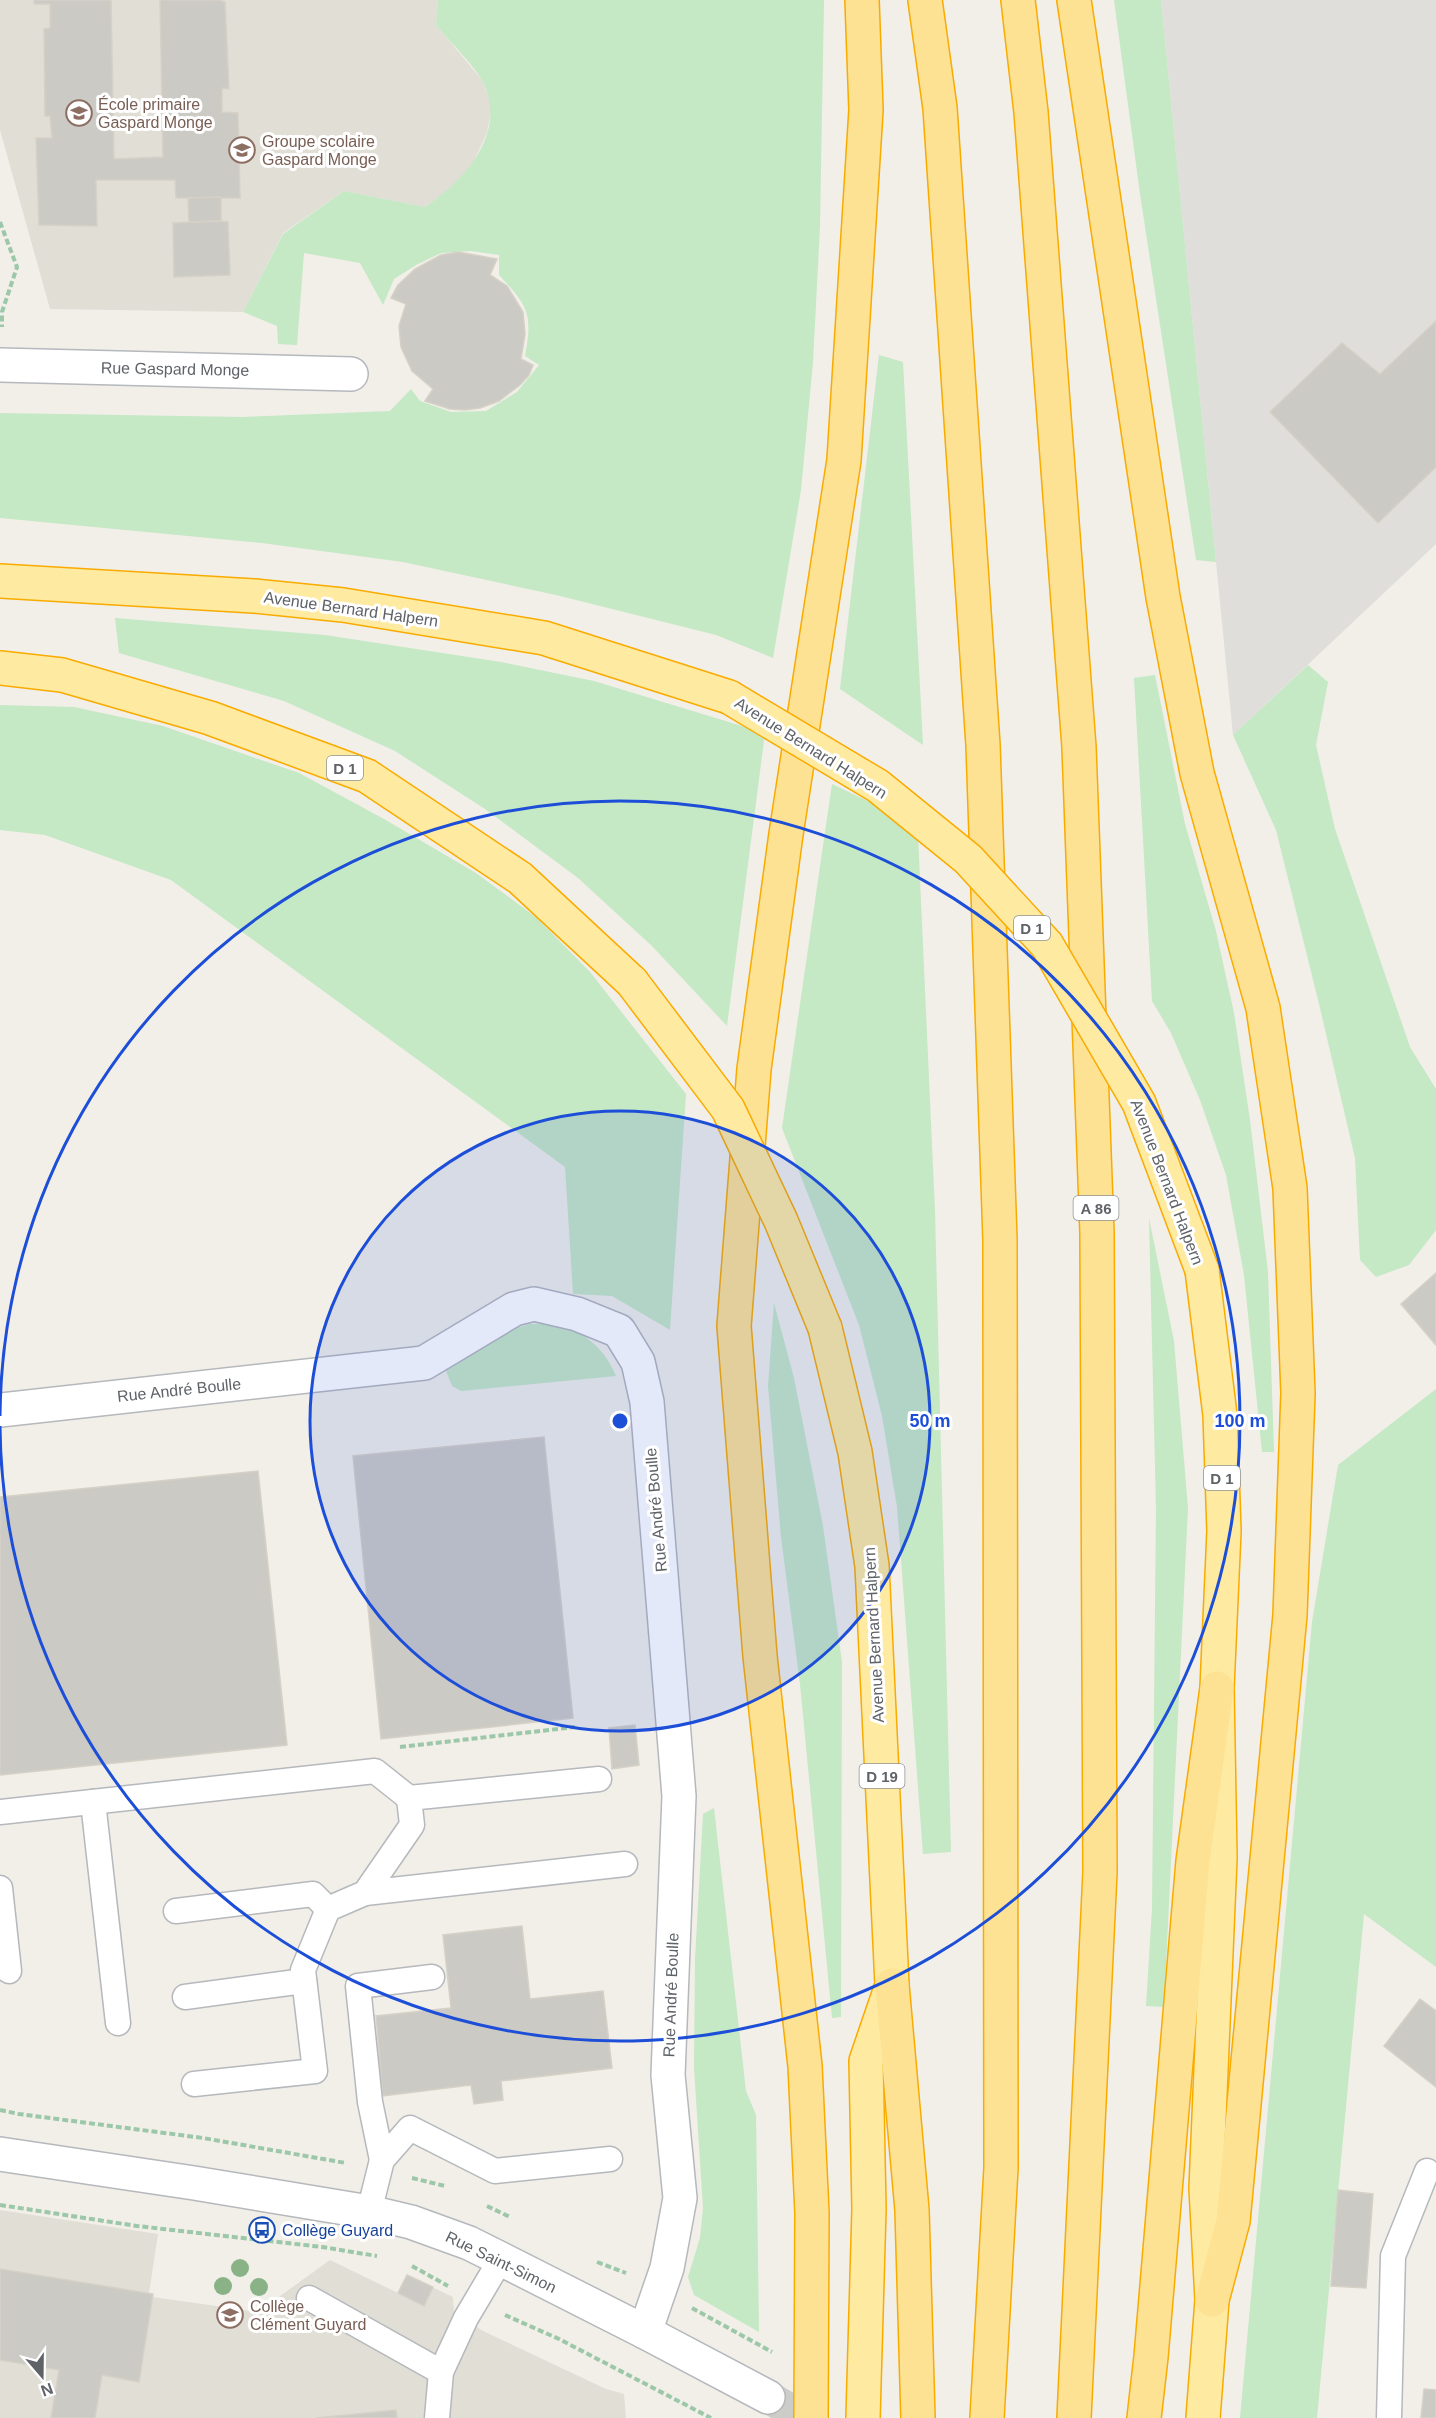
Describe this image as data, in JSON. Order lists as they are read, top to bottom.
{
  "streets": {
    "highway": [
      "Avenue Bernard Halpern",
      "D 1",
      "A 86",
      "D 19"
    ],
    "street": ["Rue Gaspard Monge", "Rue André Boulle", "Rue Saint-Simon"]
  },
  "crossings": [
    ["Rue André Boulle", "Rue Saint-Simon"]
  ],
  "places": {
    "school or university": ["École primaire Gaspard Monge", "Groupe scolaire Gaspard Monge", "Collège Clément Guyard"],
    "bus stop": ["Collège Guyard"]
  },
  "north": "bottom",
  "rings": ["50 m", "100 m"]
}
